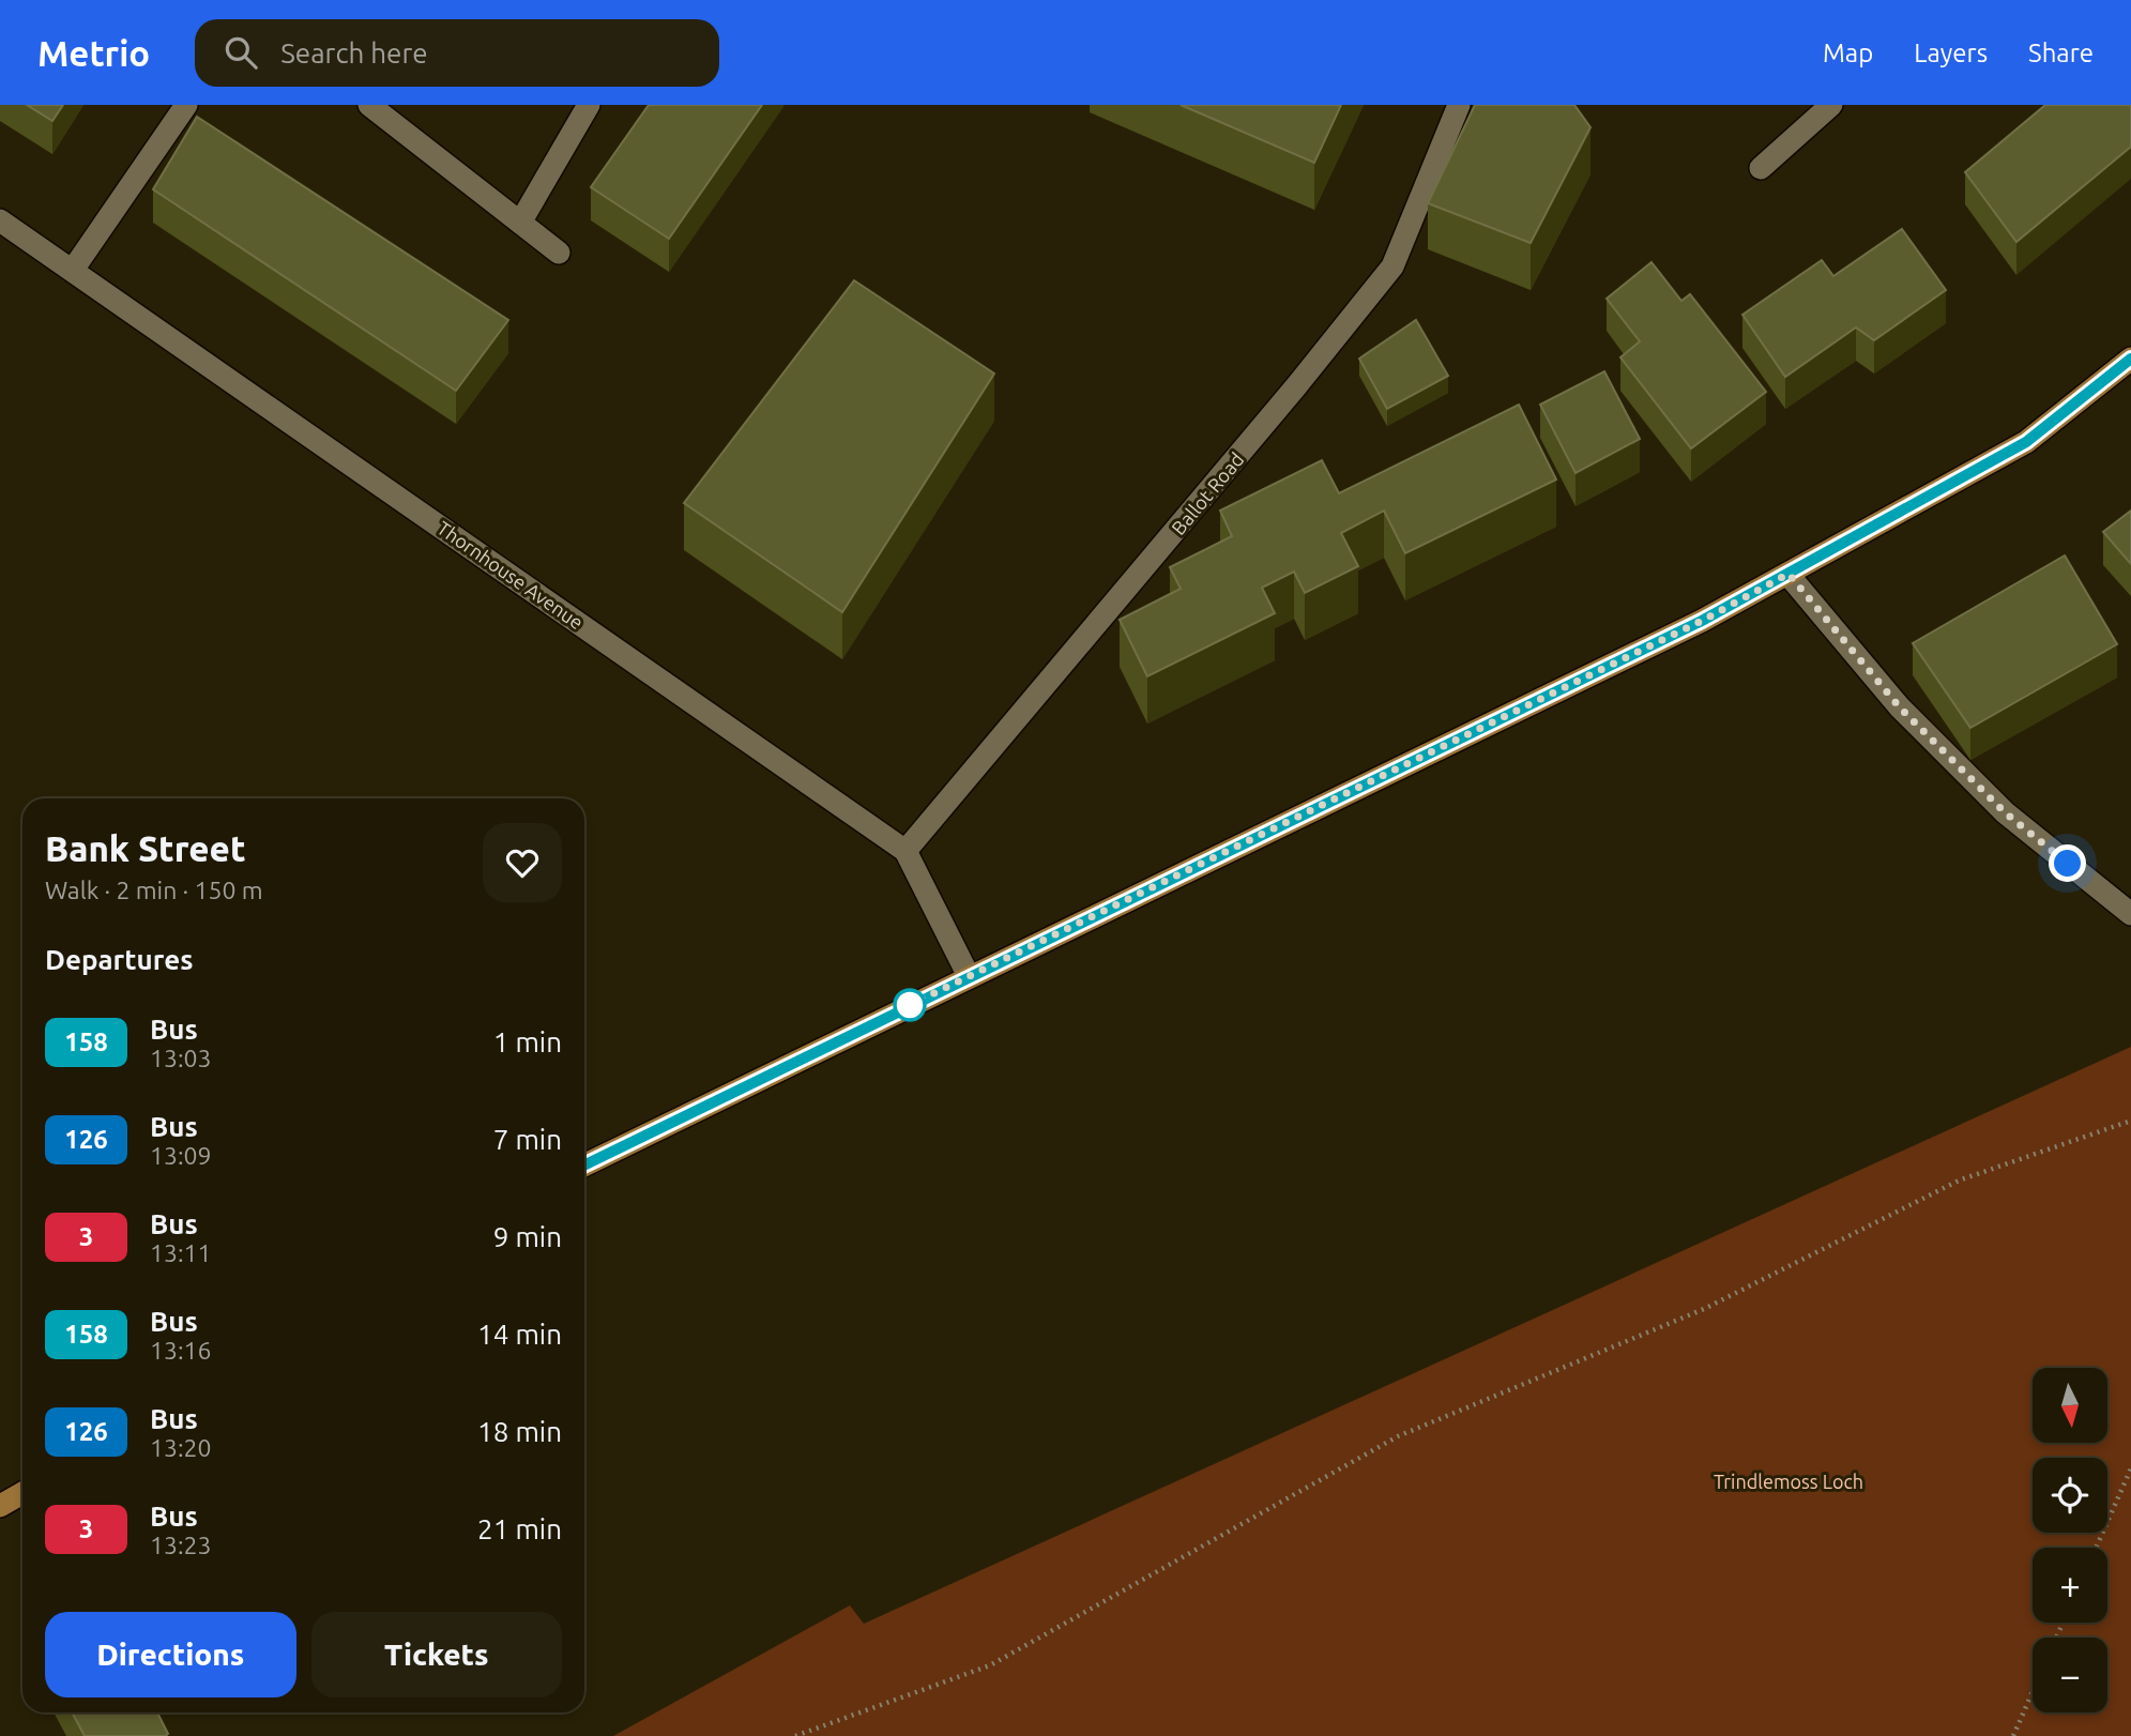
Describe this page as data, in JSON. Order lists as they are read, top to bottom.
{
  "streets": {
    "street": ["Ballot Road", "Thornhouse Avenue"]
  },
  "crossings": [
    ["Ballot Road", "Thornhouse Avenue"]
  ],
  "parks": ["Trindlemoss Loch"],
  "lines": ["bus line 158"],
  "north": "bottom",
  "page": {
    "header": "Metrio",
    "search": "Search here",
    "nav": ["Map", "Layers", "Share"],
    "heading": [
      ["Bank Street", "Walk · 2 min · 150 m"],
      "Departures"
    ],
    "list": [
      {
        "mark": "158",
        "name": "Bus",
        "note": "13:03",
        "value": "1 min"
      },
      {
        "mark": "126",
        "name": "Bus",
        "note": "13:09",
        "value": "7 min"
      },
      {
        "mark": "3",
        "name": "Bus",
        "note": "13:11",
        "value": "9 min"
      },
      {
        "mark": "158",
        "name": "Bus",
        "note": "13:16",
        "value": "14 min"
      },
      {
        "mark": "126",
        "name": "Bus",
        "note": "13:20",
        "value": "18 min"
      },
      {
        "mark": "3",
        "name": "Bus",
        "note": "13:23",
        "value": "21 min"
      }
    ],
    "map_buttons": ["+", "−"],
    "buttons": ["Directions", "Tickets"]
  }
}
